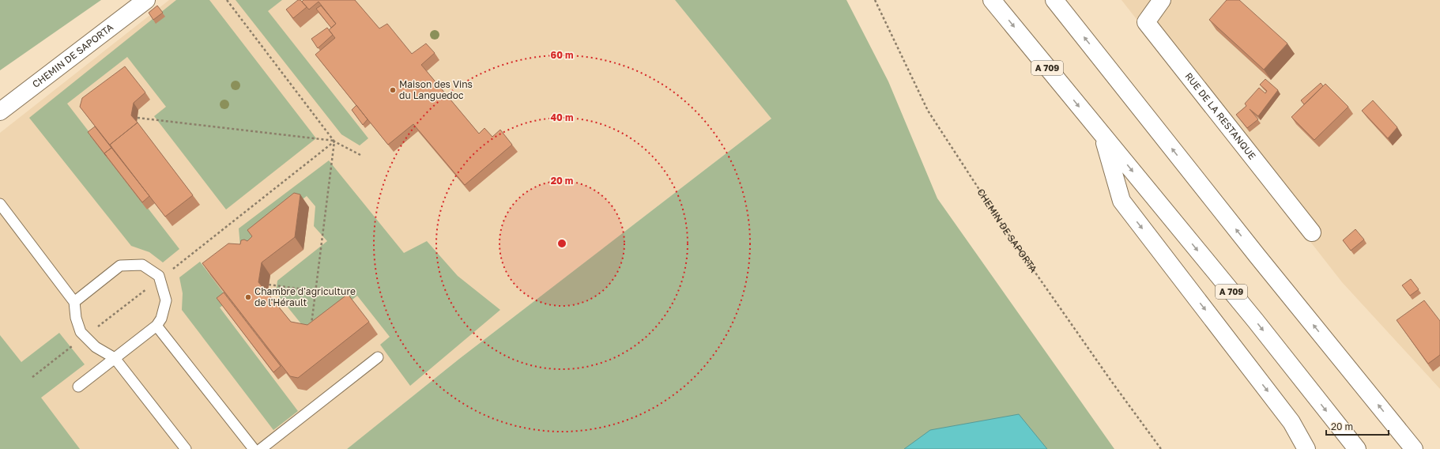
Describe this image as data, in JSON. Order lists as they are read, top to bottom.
{
  "streets": {
    "main road": ["CHEMIN DE SAPORTA", "A 709", "RUE DE LA RESTANQUE"]
  },
  "places": ["Maison des Vins du Languedoc", "Chambre d'agriculture de l'Hérault"],
  "scale_bar": "20 m",
  "rings": ["60 m", "40 m", "20 m"]
}
